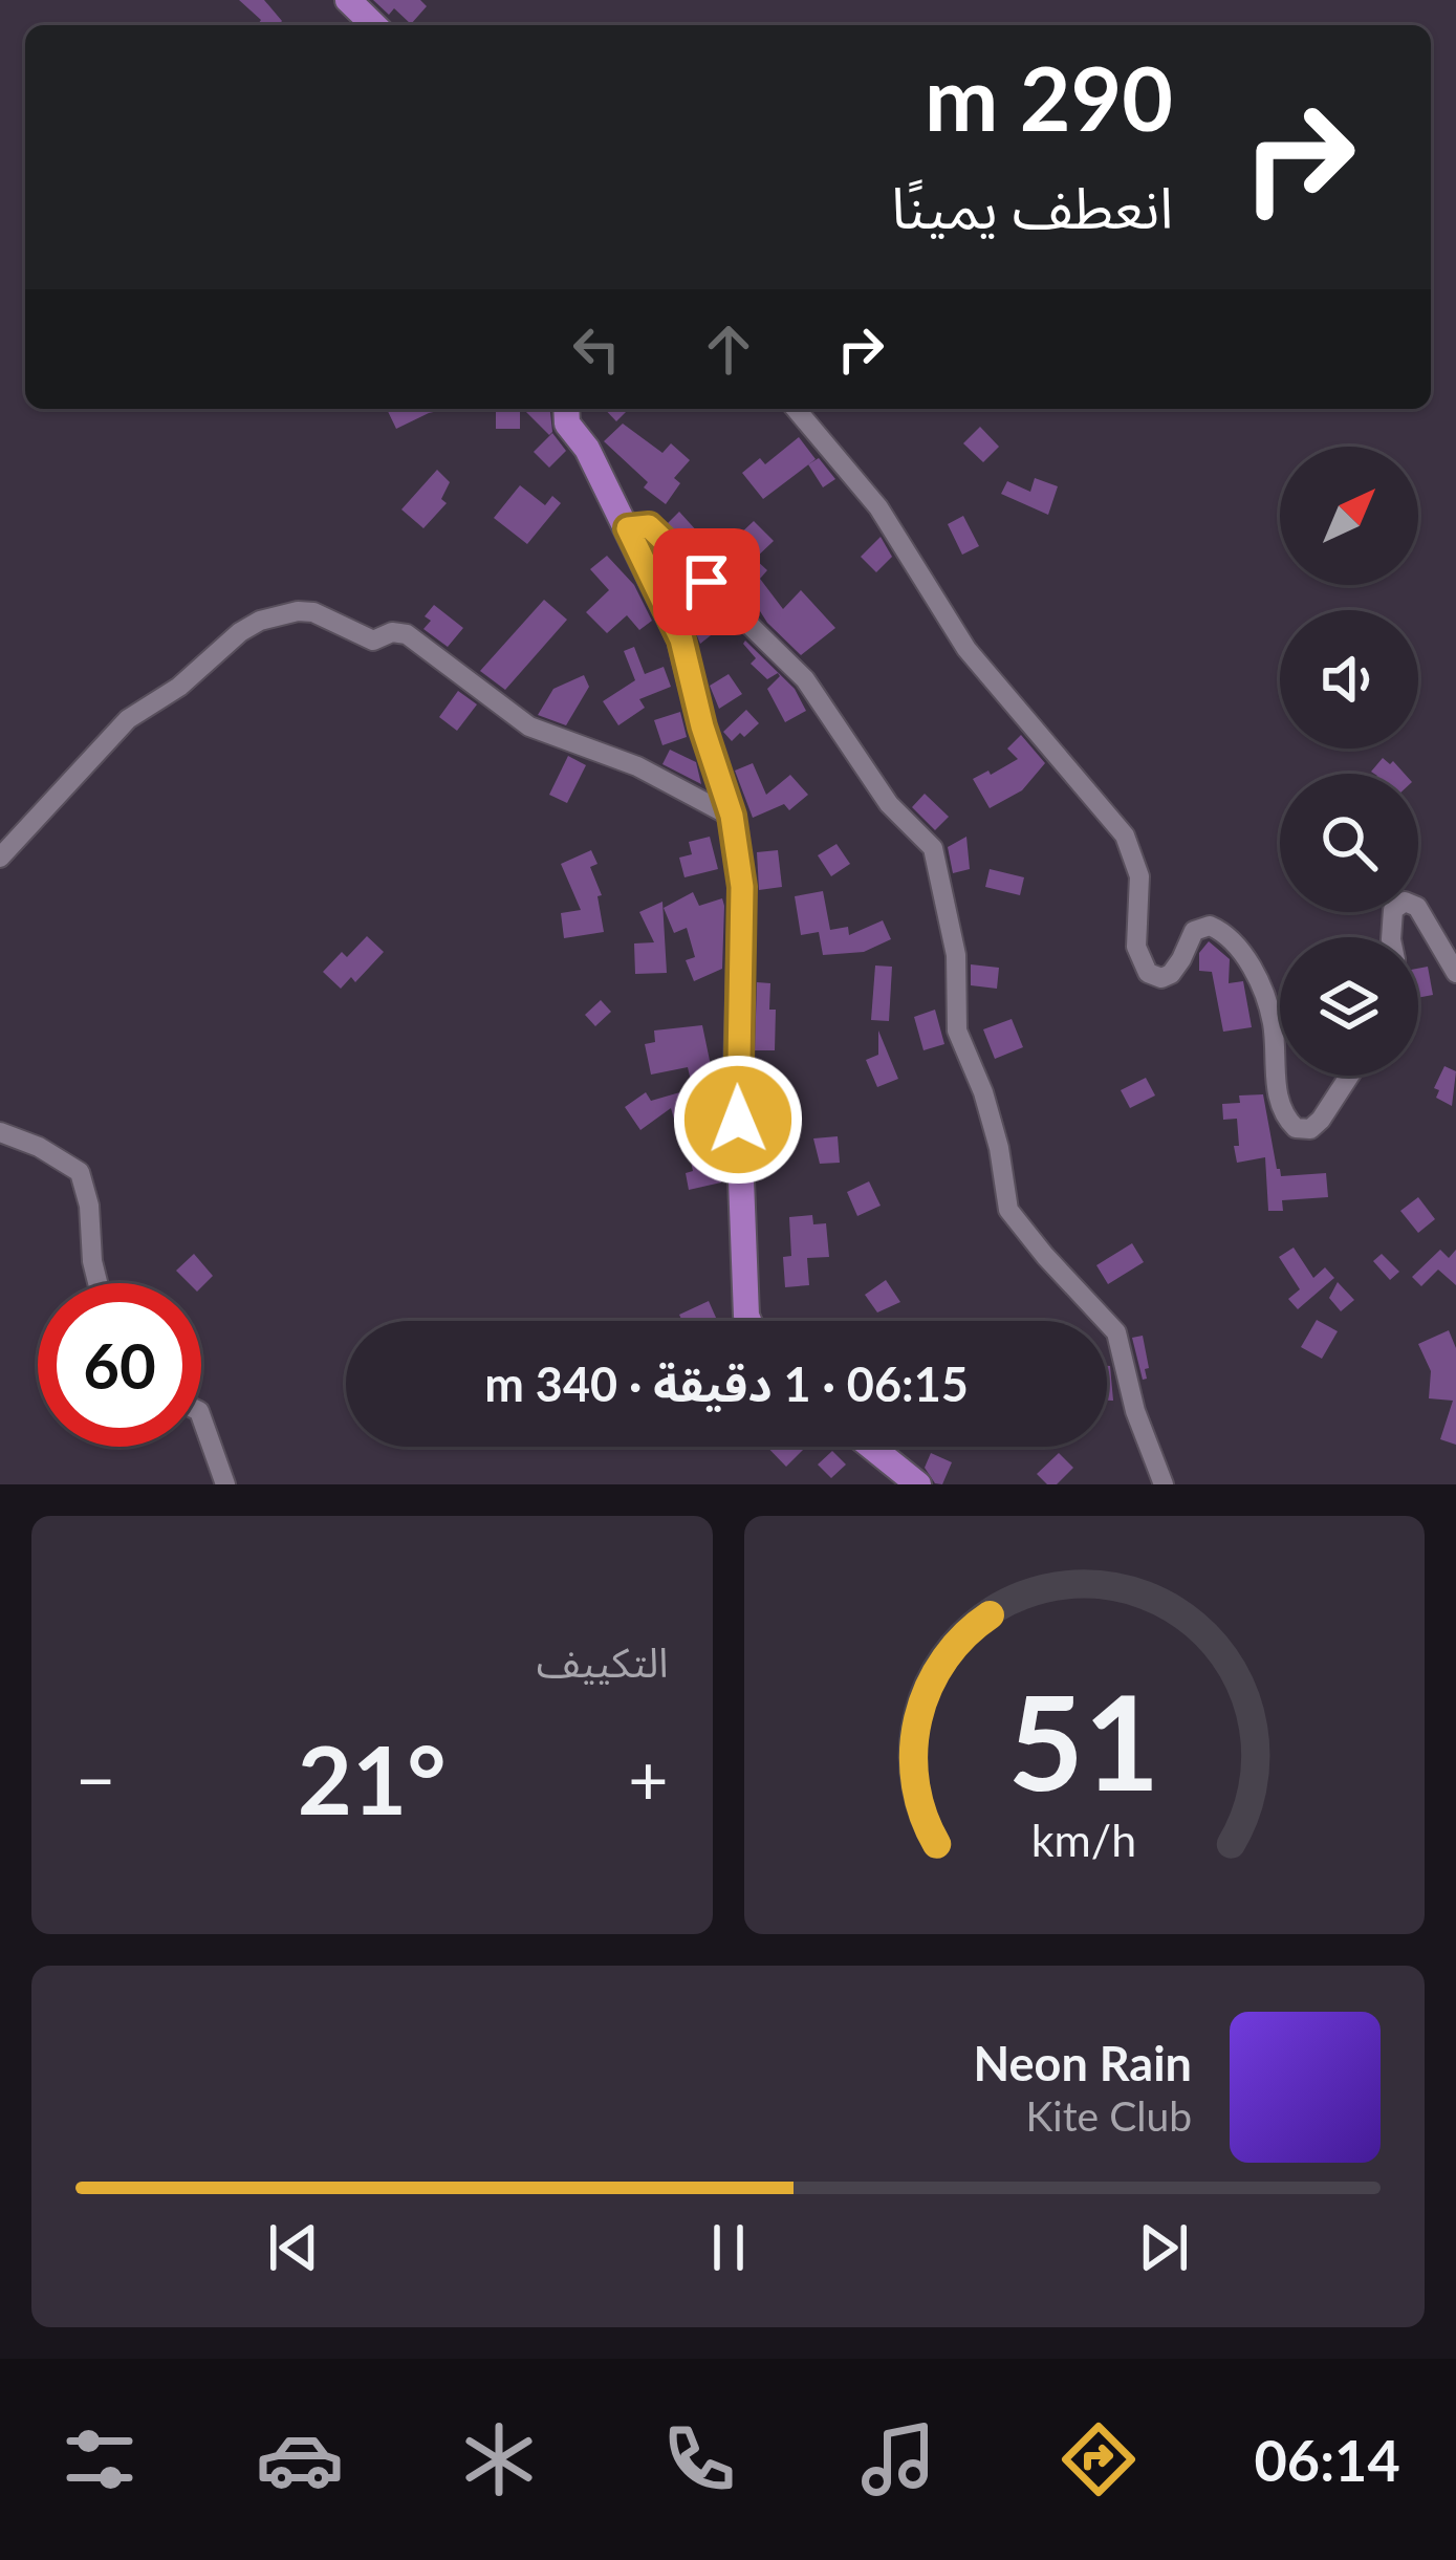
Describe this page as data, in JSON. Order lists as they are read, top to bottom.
{
  "north": "top right",
  "page": {
    "turn": ["290 m", "انعطف يمينًا"],
    "limit": "60",
    "trip": "06:15 · 1 دقيقة · 340 m",
    "tile": "التكييف",
    "heat": ["−", "21°", "+"],
    "song": ["Neon Rain", "Kite Club"],
    "tabs": "06:14",
    "gauge": ["51", "km/h"]
  }
}
